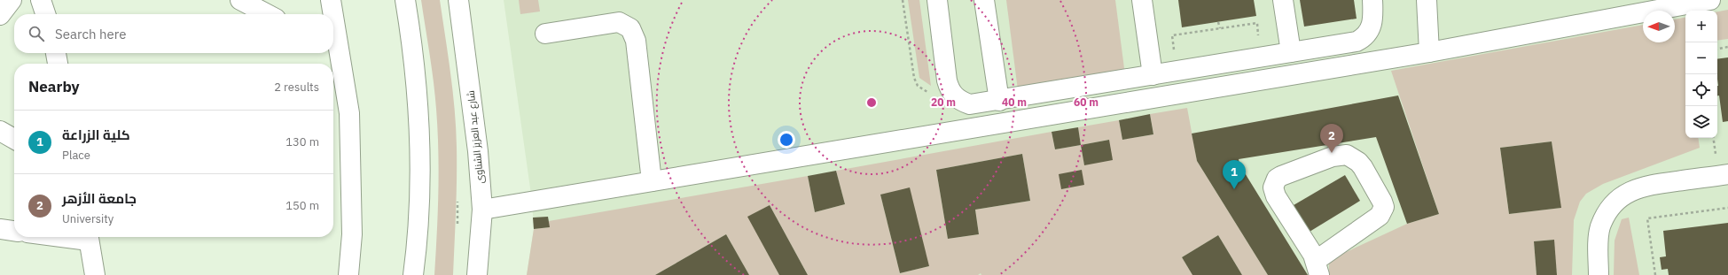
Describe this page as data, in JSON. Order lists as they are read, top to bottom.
{
  "streets": {
    "street": ["شارع عبد العزيز الشناوى"]
  },
  "north": "left",
  "page": {
    "map_buttons": ["+", "−"],
    "search": "Search here",
    "heading": ["Nearby", "2 results"],
    "list": [
      {
        "mark": "1",
        "name": "كلية الزراعة",
        "note": "Place",
        "value": "130 m"
      },
      {
        "mark": "2",
        "name": "جامعة الأزهر",
        "note": "University",
        "value": "150 m"
      }
    ],
    "pins": ["2", "1"]
  },
  "rings": ["20 m", "40 m", "60 m"]
}
